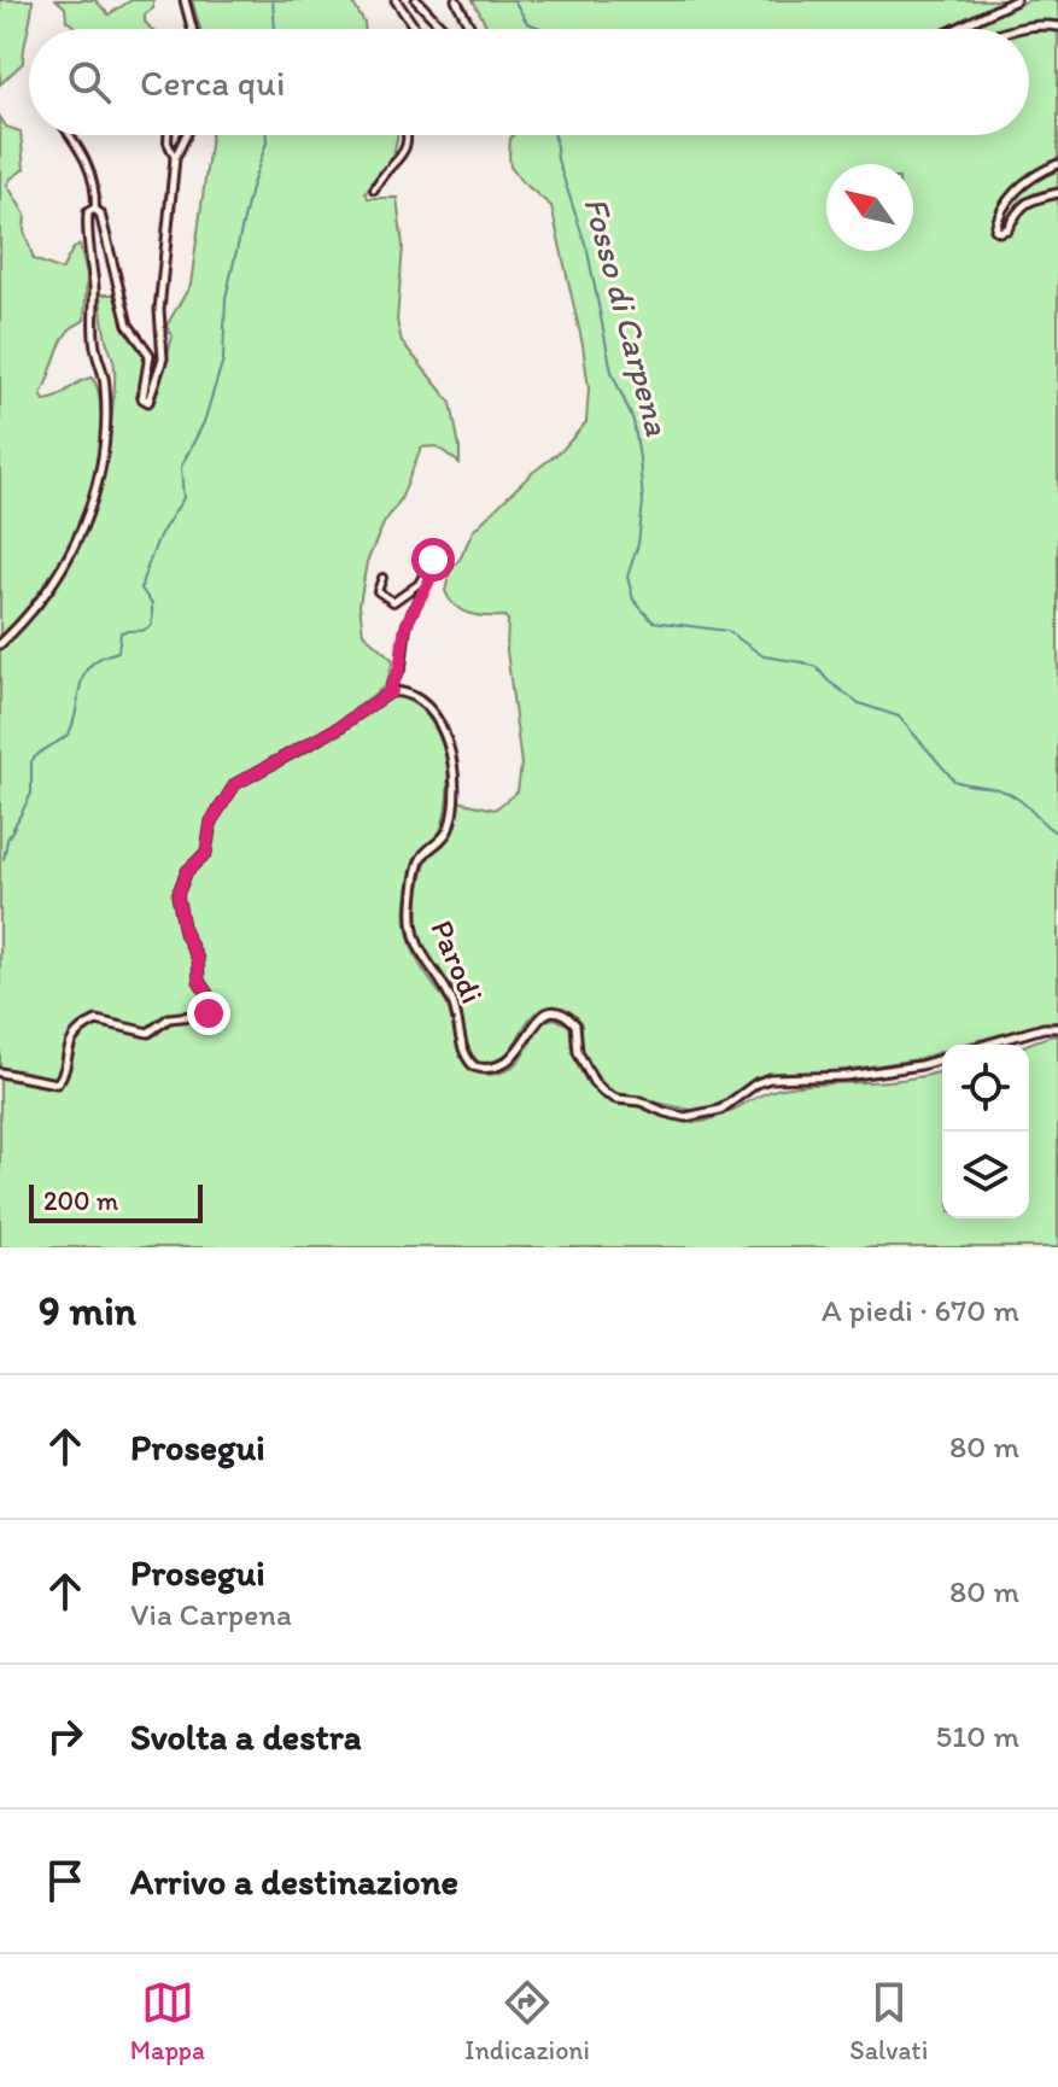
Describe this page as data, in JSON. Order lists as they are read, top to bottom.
{
  "streets": {
    "street": ["Parodi"]
  },
  "water": ["Fosso di Carpena"],
  "scale_bar": "200 m",
  "north": "top left",
  "page": {
    "search": "Cerca qui",
    "scale": "200 m",
    "heading": ["9 min", "A piedi · 670 m"],
    "list": [
      ["Prosegui", "80 m"],
      ["Prosegui", "Via Carpena", "80 m"],
      ["Svolta a destra", "510 m"],
      "Arrivo a destinazione"
    ],
    "nav": ["Mappa", "Indicazioni", "Salvati"]
  }
}
